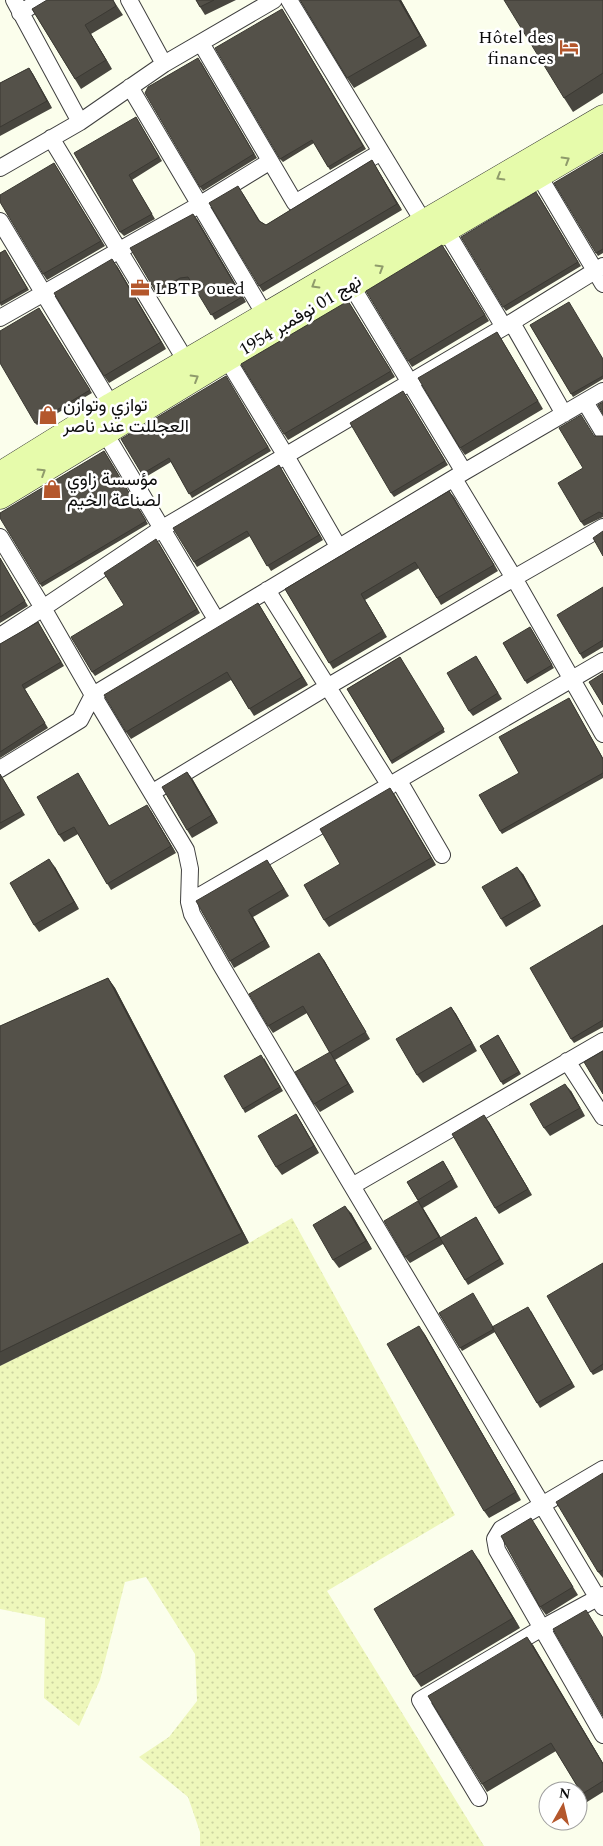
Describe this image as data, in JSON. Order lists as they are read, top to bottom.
{
  "streets": {
    "main road": ["نهج 01 نوفمبر 1954"]
  },
  "places": {
    "hotel": ["Hôtel des finances"],
    "office": ["LBTP oued"],
    "shop": ["توازي وتوازن العجللت عند ناصر", "مؤسسة زاوي لصناعة الخيم"]
  },
  "north": "top"
}
